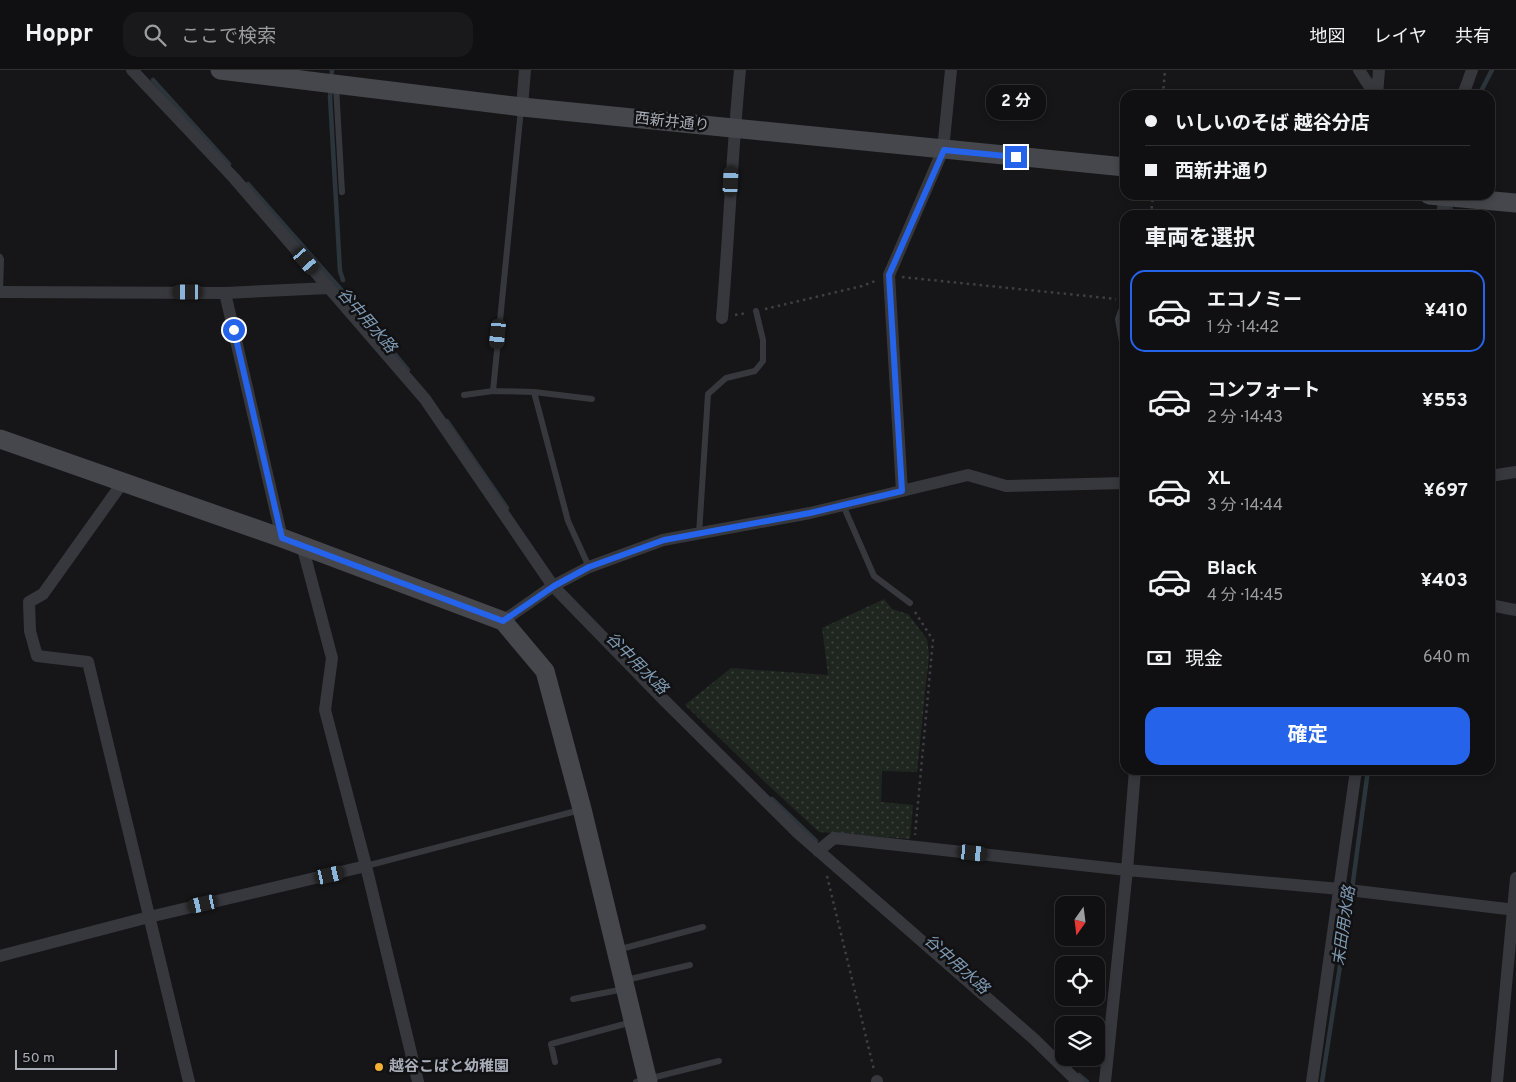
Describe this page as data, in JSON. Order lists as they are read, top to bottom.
{
  "streets": {
    "street": ["西新井通り"]
  },
  "water": ["谷中用水路", "末田用水路"],
  "places": ["越谷こばと幼稚園"],
  "scale_bar": "50 m",
  "north": "bottom",
  "page": {
    "header": "Hoppr",
    "search": "ここで検索",
    "nav": ["地図", "レイヤ", "共有"],
    "bubble": "2 分",
    "banner": ["いしいのそば 越谷分店", "西新井通り"],
    "heading": "車両を選択",
    "list": [
      {
        "name": "エコノミー",
        "note": "1 分 · 14:42",
        "value": "¥410"
      },
      {
        "name": "コンフォート",
        "note": "2 分 · 14:43",
        "value": "¥553"
      },
      {
        "name": "XL",
        "note": "3 分 · 14:44",
        "value": "¥697"
      },
      {
        "name": "Black",
        "note": "4 分 · 14:45",
        "value": "¥403"
      }
    ],
    "pay": ["現金", "640 m"],
    "buttons": "確定",
    "scale": "50 m"
  }
}
